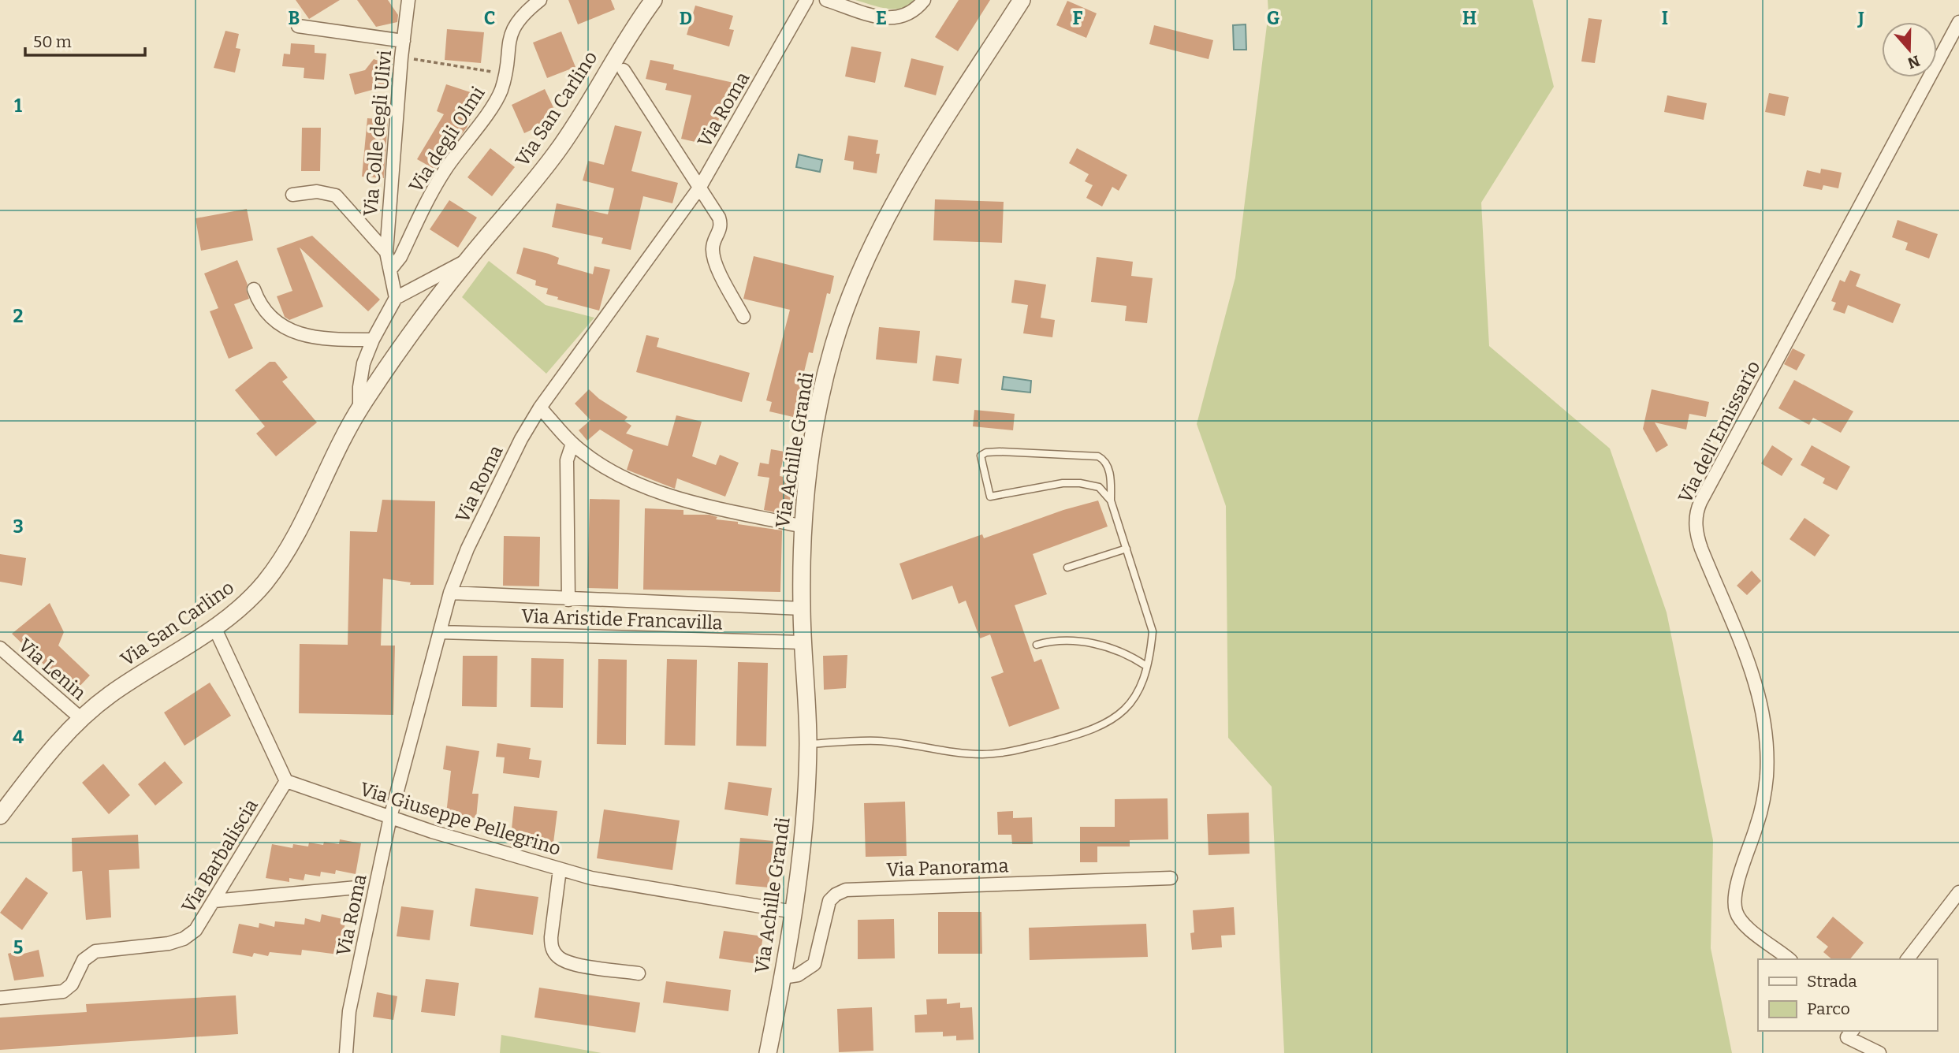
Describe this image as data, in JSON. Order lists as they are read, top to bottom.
{
  "streets": {
    "street": [
      "Via San Carlino",
      "Via Roma",
      "Via Colle degli Ulivi",
      "Via degli Olmi",
      "Via dell'Emissario",
      "Via Achille Grandi",
      "Via Aristide Francavilla",
      "Via Lenin",
      "Via Giuseppe Pellegrino",
      "Via Barbaliscia",
      "Via Panorama"
    ]
  },
  "crossings": [
    ["Via San Carlino", "Via Lenin"],
    ["Via Roma", "Via Aristide Francavilla"],
    ["Via Roma", "Via Giuseppe Pellegrino"],
    ["Via Colle degli Ulivi", "Via degli Olmi"],
    ["Via Achille Grandi", "Via Aristide Francavilla"],
    ["Via Achille Grandi", "Via Giuseppe Pellegrino"],
    ["Via Achille Grandi", "Via Panorama"],
    ["Via Giuseppe Pellegrino", "Via Barbaliscia"]
  ],
  "legend": ["Strada", "Parco"],
  "scale_bar": "50 m",
  "north": "bottom",
  "grid": {
    "columns": [
      "B",
      "C",
      "D",
      "E",
      "F",
      "G",
      "H",
      "I",
      "J"
    ],
    "rows": [
      "1",
      "2",
      "3",
      "4",
      "5"
    ]
  }
}
